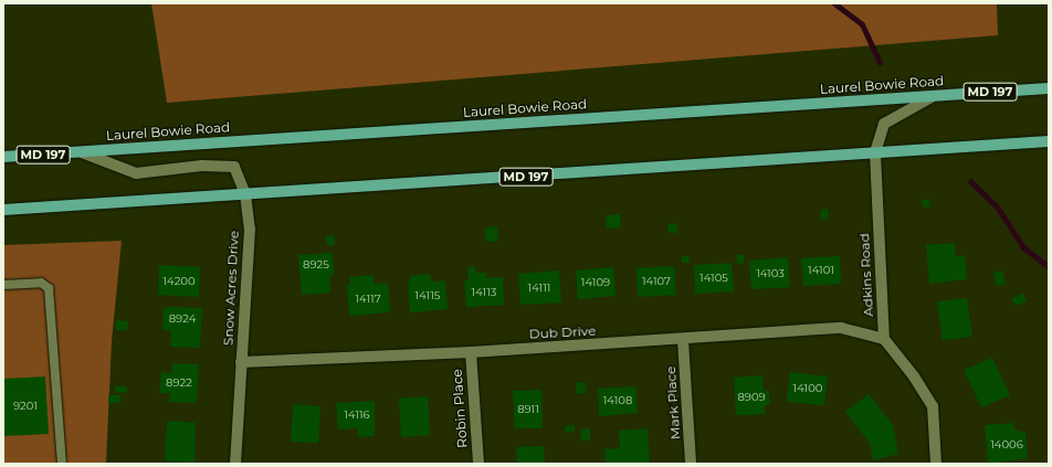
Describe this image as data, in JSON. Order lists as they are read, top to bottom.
{
  "streets": {
    "main road": ["Laurel Bowie Road", "MD 197"],
    "street": [
      "Adkins Road",
      "Snow Acres Drive",
      "Dub Drive",
      "Mark Place",
      "Robin Place"
    ]
  },
  "crossings": [
    ["Laurel Bowie Road", "Adkins Road"],
    ["Laurel Bowie Road", "Snow Acres Drive"],
    ["MD 197", "Adkins Road"],
    ["MD 197", "Snow Acres Drive"],
    ["Adkins Road", "Dub Drive"],
    ["Snow Acres Drive", "Dub Drive"],
    ["Dub Drive", "Mark Place"],
    ["Dub Drive", "Robin Place"]
  ],
  "house_numbers": [
    "8925",
    "14101",
    "14103",
    "14105",
    "14200",
    "14107",
    "14109",
    "14111",
    "14113",
    "14115",
    "14117",
    "8924",
    "8922",
    "14100",
    "8909",
    "14108",
    "9201",
    "8911",
    "14116",
    "14006"
  ]
}
